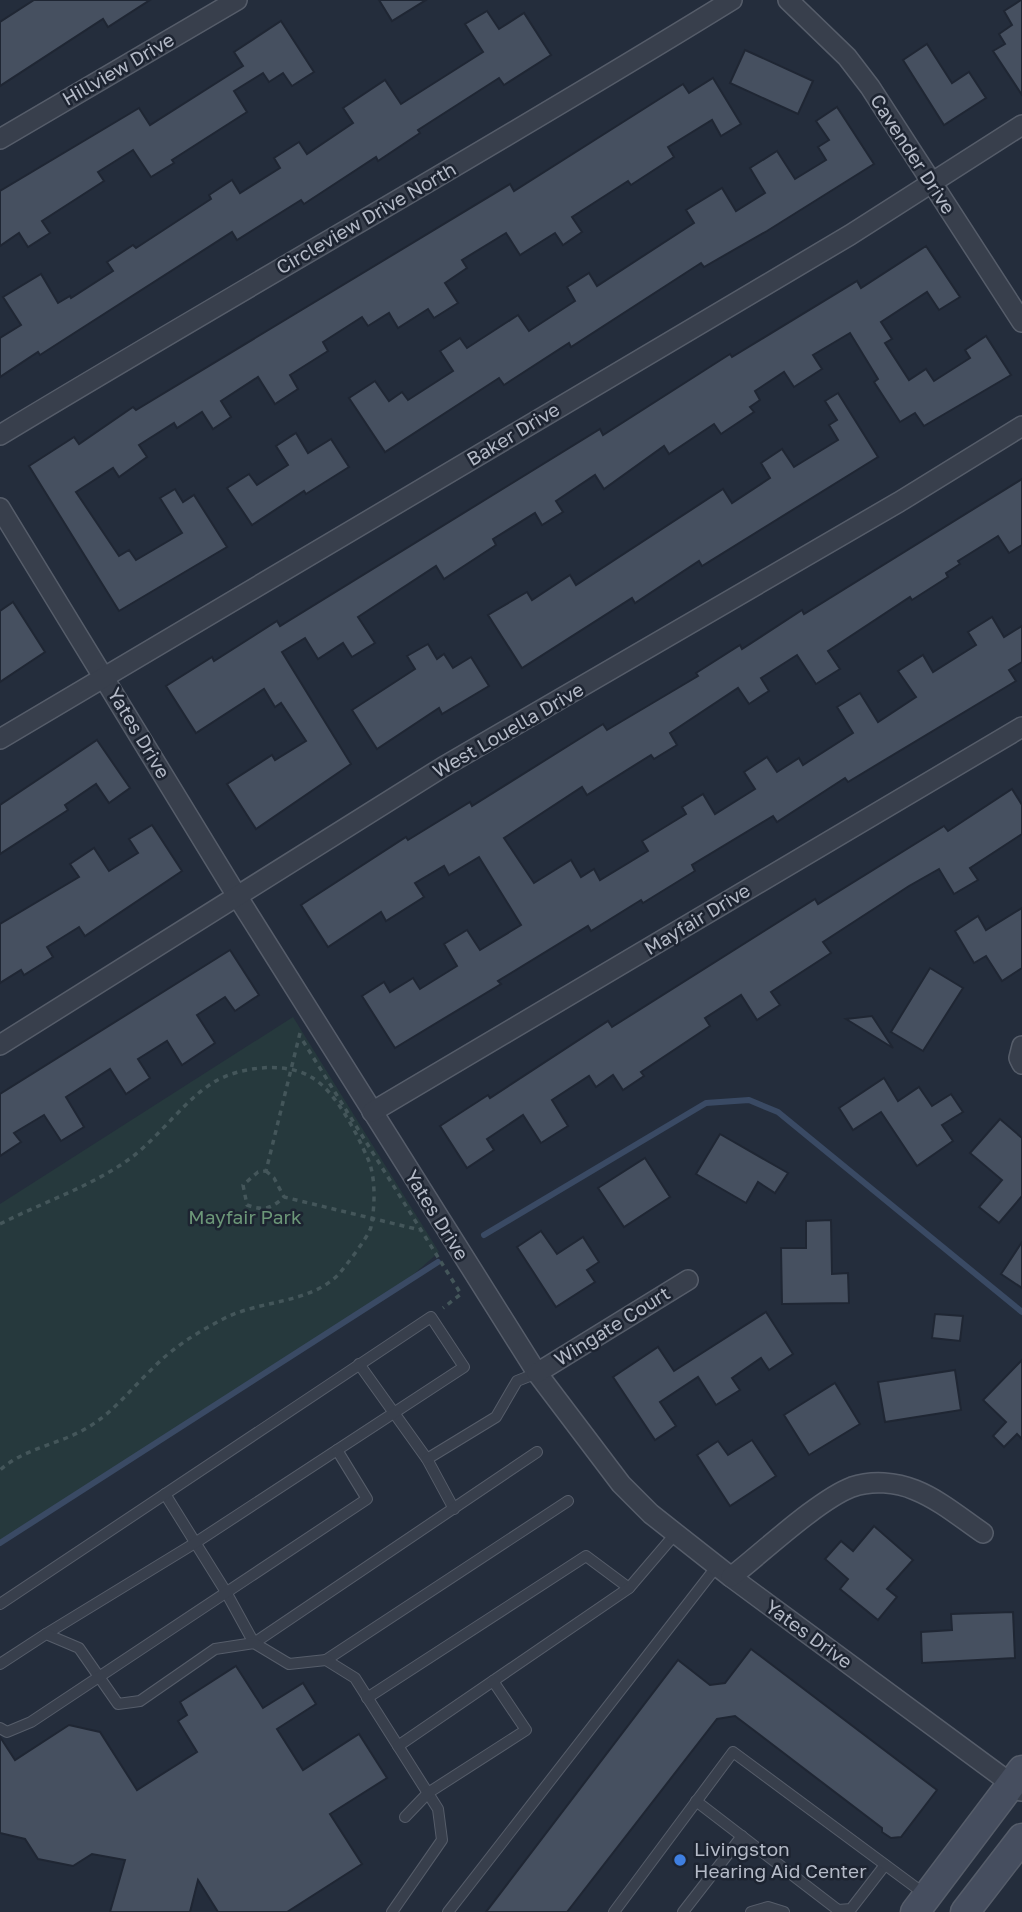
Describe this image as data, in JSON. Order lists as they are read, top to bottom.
{
  "streets": {
    "street": [
      "Hillview Drive",
      "Cavender Drive",
      "Circleview Drive North",
      "Baker Drive",
      "West Louella Drive",
      "Yates Drive",
      "Mayfair Drive",
      "Wingate Court"
    ]
  },
  "crossings": [
    ["Cavender Drive", "Baker Drive"],
    ["Baker Drive", "Yates Drive"],
    ["West Louella Drive", "Yates Drive"],
    ["Yates Drive", "Mayfair Drive"],
    ["Yates Drive", "Wingate Court"]
  ],
  "parks": ["Mayfair Park"],
  "places": ["Livingston Hearing Aid Center"]
}
